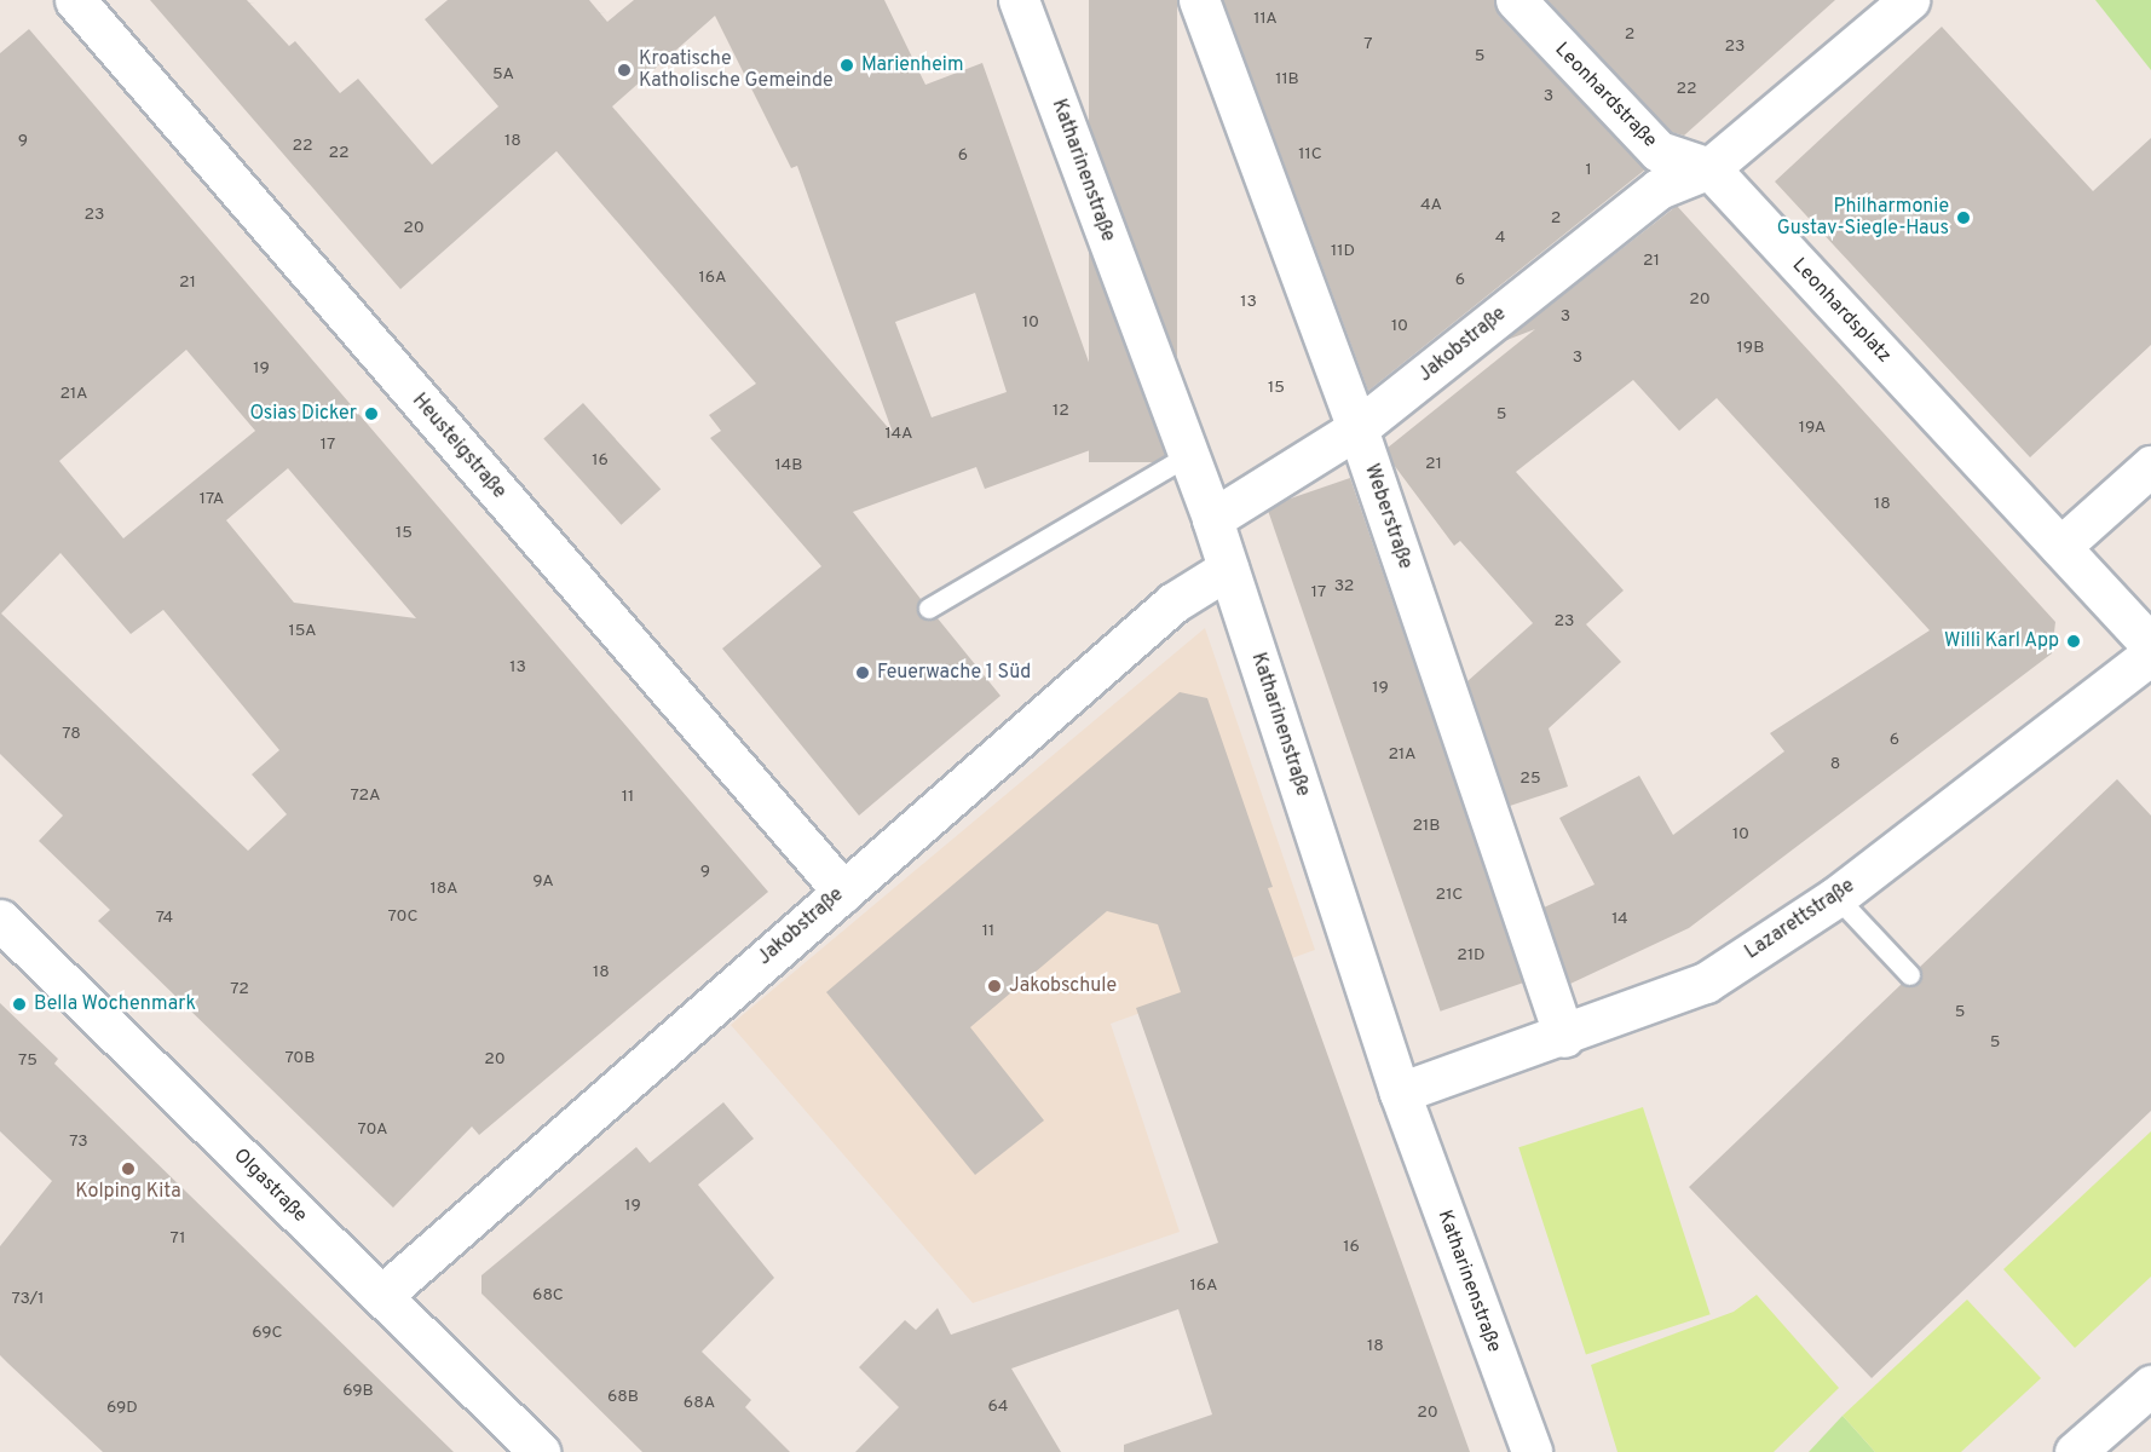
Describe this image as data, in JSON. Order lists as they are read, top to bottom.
{
  "streets": {
    "street": [
      "Leonhardstraße",
      "Katharinenstraße",
      "Leonhardsplatz",
      "Jakobstraße",
      "Heusteigstraße",
      "Weberstraße",
      "Lazarettstraße",
      "Olgastraße"
    ]
  },
  "crossings": [
    ["Leonhardstraße", "Leonhardsplatz"],
    ["Leonhardstraße", "Jakobstraße"],
    ["Katharinenstraße", "Jakobstraße"],
    ["Katharinenstraße", "Lazarettstraße"],
    ["Leonhardsplatz", "Jakobstraße"],
    ["Jakobstraße", "Heusteigstraße"],
    ["Jakobstraße", "Weberstraße"],
    ["Jakobstraße", "Olgastraße"],
    ["Weberstraße", "Lazarettstraße"]
  ],
  "places": [
    "Marienheim",
    "Kroatische Katholische Gemeinde",
    "Philharmonie Gustav-Siegle-Haus",
    "Osias Dicker",
    "Willi Karl App",
    "Feuerwache 1 Süd",
    "Jakobschule",
    "Bella Wochenmark",
    "Kolping Kita"
  ],
  "house_numbers": [
    "11A",
    "2",
    "7",
    "23",
    "5",
    "5A",
    "11B",
    "22",
    "3",
    "9",
    "18",
    "22",
    "22",
    "11C",
    "6",
    "1",
    "4A",
    "23",
    "2",
    "20",
    "4",
    "11D",
    "21",
    "16A",
    "6",
    "21",
    "20",
    "13",
    "3",
    "10",
    "10",
    "19B",
    "3",
    "19",
    "15",
    "21A",
    "12",
    "5",
    "19A",
    "14A",
    "17",
    "16",
    "21",
    "14B",
    "17A",
    "18",
    "15",
    "32",
    "17",
    "23",
    "15A",
    "13",
    "19",
    "78",
    "6",
    "21A",
    "8",
    "25",
    "72A",
    "11",
    "21B",
    "10",
    "9",
    "9A",
    "18A",
    "21C",
    "70C",
    "74",
    "14",
    "11",
    "21D",
    "18",
    "72",
    "5",
    "5",
    "70B",
    "20",
    "75",
    "70A",
    "73",
    "19",
    "71",
    "16",
    "16A",
    "68C",
    "73/1",
    "69C",
    "18",
    "69B",
    "68B",
    "68A",
    "64",
    "69D",
    "20"
  ]
}
